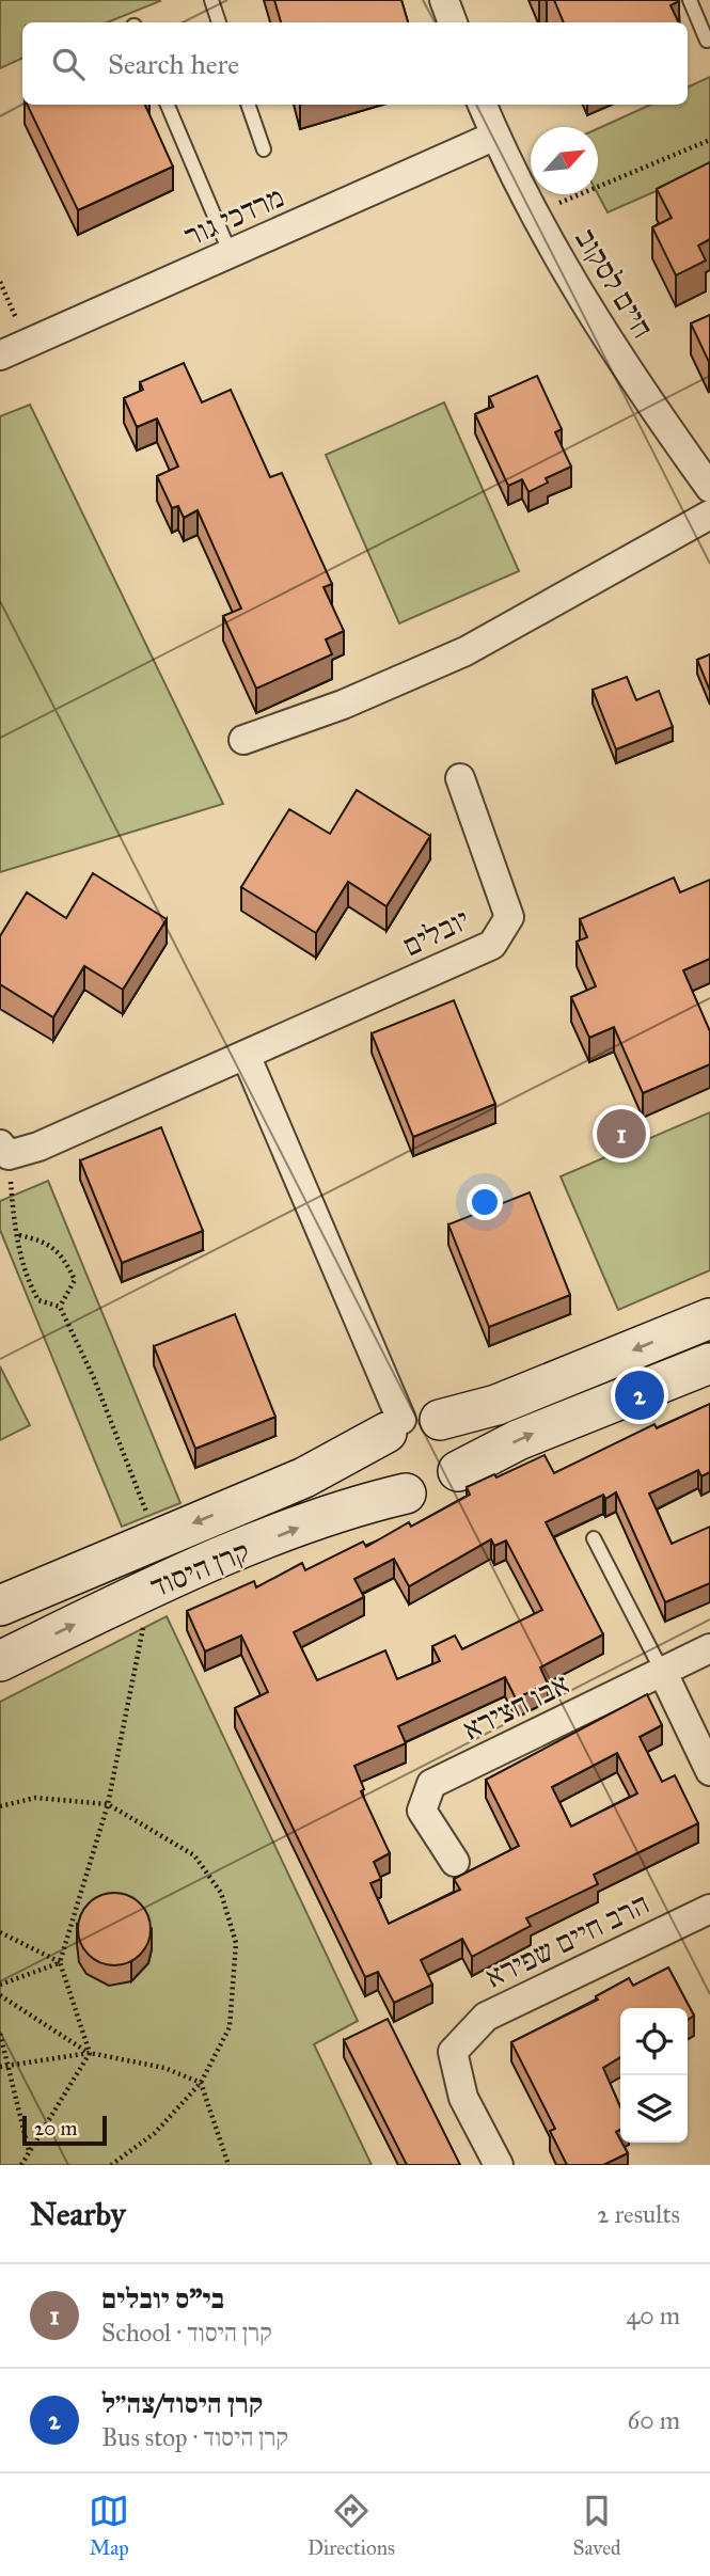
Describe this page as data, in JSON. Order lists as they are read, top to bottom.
{
  "streets": {
    "main road": ["קרן היסוד"],
    "street": [
      "מרדכי גור",
      "חיים לסקוב",
      "יובלים",
      "אבו חצירא",
      "הרב חיים שפירא"
    ]
  },
  "crossings": [
    ["מרדכי גור", "חיים לסקוב"]
  ],
  "scale_bar": "20 m",
  "north": "top right",
  "page": {
    "search": "Search here",
    "pins": ["1", "2"],
    "scale": "20 m",
    "heading": ["Nearby", "2 results"],
    "list": [
      {
        "mark": "1",
        "name": "בי\"ס יובלים",
        "note": "School · קרן היסוד",
        "value": "40 m"
      },
      {
        "mark": "2",
        "name": "קרן היסוד/צה״ל",
        "note": "Bus stop · קרן היסוד",
        "value": "60 m"
      }
    ],
    "nav": ["Map", "Directions", "Saved"]
  }
}
